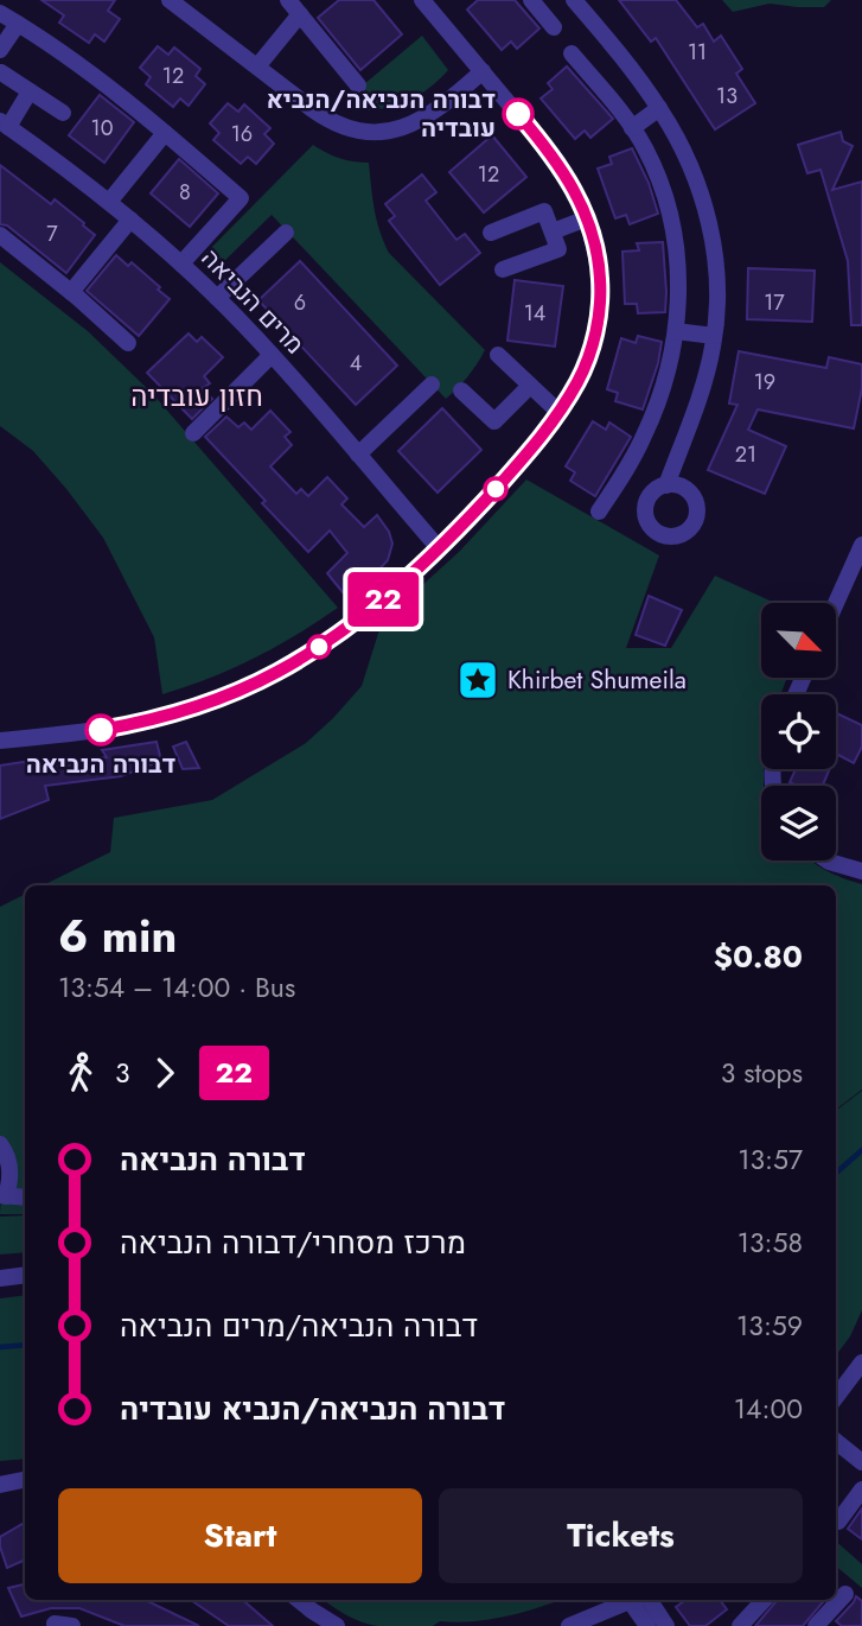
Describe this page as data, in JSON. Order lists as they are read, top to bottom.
{
  "streets": {
    "street": ["מרים הנביאה"]
  },
  "districts": ["חזון עובדיה"],
  "places": {
    "other": ["דבורה הנביאה/הנביא עובדיה", "דבורה הנביאה"],
    "place": ["Khirbet Shumeila"]
  },
  "lines": ["bus line 22"],
  "house_numbers": [
    "11",
    "12",
    "13",
    "10",
    "16",
    "12",
    "8",
    "7",
    "6",
    "17",
    "14",
    "4",
    "19",
    "21"
  ],
  "north": "bottom right",
  "page": {
    "on_map": "22",
    "heading": ["6 min", "13:54 – 14:00 · Bus", "$0.80"],
    "legs": ["3", "22", "3 stops"],
    "list": [
      {
        "name": "דבורה הנביאה",
        "value": "13:57"
      },
      {
        "name": "מרכז מסחרי/דבורה הנביאה",
        "value": "13:58"
      },
      {
        "name": "דבורה הנביאה/מרים הנביאה",
        "value": "13:59"
      },
      {
        "name": "דבורה הנביאה/הנביא עובדיה",
        "value": "14:00"
      }
    ],
    "buttons": ["Start", "Tickets"]
  }
}
